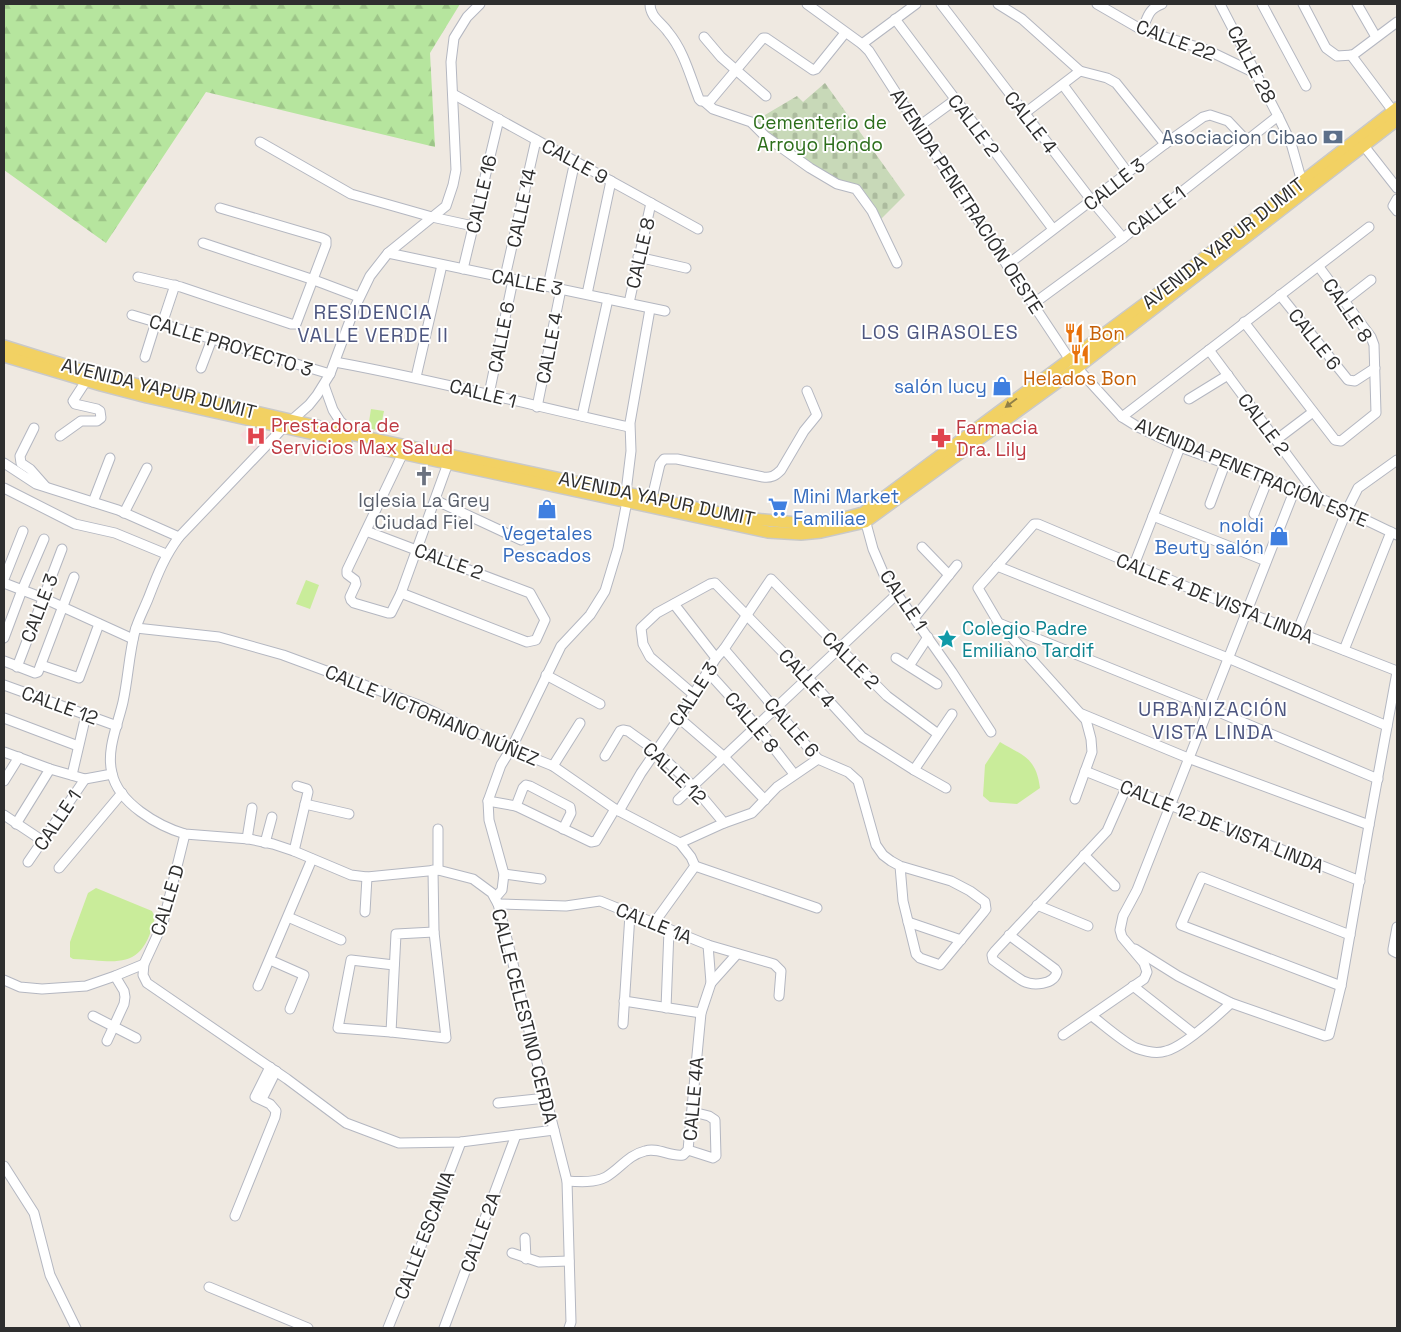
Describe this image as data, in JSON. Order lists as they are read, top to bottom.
{
  "streets": {
    "main road": ["AVENIDA YAPUR DUMIT"],
    "street": [
      "CALLE 22",
      "CALLE 28",
      "CALLE 4",
      "CALLE 2",
      "CALLE 9",
      "CALLE 3",
      "CALLE 16",
      "AVENIDA PENETRACIÓN OESTE",
      "CALLE 14",
      "CALLE 1",
      "CALLE 8",
      "CALLE 6",
      "CALLE PROYECTO 3",
      "AVENIDA PENETRACIÓN ESTE",
      "CALLE 4 DE VISTA LINDA",
      "CALLE 12",
      "CALLE VICTORIANO NÚÑEZ",
      "CALLE 12 DE VISTA LINDA",
      "CALLE D",
      "CALLE 1A",
      "CALLE CELESTINO CERDA",
      "CALLE 4A",
      "CALLE 2A",
      "CALLE ESCANIA"
    ]
  },
  "crossings": [
    ["CALLE 22", "CALLE 28"],
    ["CALLE 28", "CALLE 1"],
    ["CALLE 28", "AVENIDA YAPUR DUMIT"],
    ["CALLE 4", "CALLE 3"],
    ["CALLE 4", "CALLE 1"],
    ["CALLE 2", "CALLE 3"],
    ["CALLE 2", "AVENIDA PENETRACIÓN ESTE"],
    ["CALLE 9", "CALLE 16"],
    ["CALLE 9", "CALLE 14"],
    ["CALLE 9", "CALLE 8"],
    ["CALLE 9", "CALLE CELESTINO CERDA"],
    ["CALLE 3", "CALLE 16"],
    ["CALLE 3", "AVENIDA PENETRACIÓN OESTE"],
    ["CALLE 3", "CALLE 14"],
    ["CALLE 3", "CALLE 1"],
    ["CALLE 3", "CALLE 8"],
    ["CALLE 3", "CALLE 6"],
    ["CALLE 3", "CALLE 12"],
    ["CALLE 3", "CALLE VICTORIANO NÚÑEZ"],
    ["CALLE 3", "CALLE CELESTINO CERDA"],
    ["AVENIDA PENETRACIÓN OESTE", "CALLE 1"],
    ["AVENIDA PENETRACIÓN OESTE", "AVENIDA YAPUR DUMIT"],
    ["AVENIDA PENETRACIÓN OESTE", "AVENIDA PENETRACIÓN ESTE"],
    ["CALLE 14", "CALLE 6"],
    ["CALLE 1", "AVENIDA YAPUR DUMIT"],
    ["CALLE 1", "CALLE 6"],
    ["CALLE 1", "CALLE CELESTINO CERDA"],
    ["AVENIDA YAPUR DUMIT", "AVENIDA PENETRACIÓN ESTE"],
    ["AVENIDA YAPUR DUMIT", "CALLE CELESTINO CERDA"],
    ["CALLE 8", "CALLE 6"],
    ["CALLE PROYECTO 3", "CALLE CELESTINO CERDA"],
    ["CALLE 12", "CALLE CELESTINO CERDA"],
    ["CALLE VICTORIANO NÚÑEZ", "CALLE CELESTINO CERDA"],
    ["CALLE D", "CALLE CELESTINO CERDA"],
    ["CALLE 1A", "CALLE CELESTINO CERDA"],
    ["CALLE 1A", "CALLE 4A"],
    ["CALLE CELESTINO CERDA", "CALLE 4A"]
  ],
  "districts": ["RESIDENCIA VALLE VERDE II", "LOS GIRASOLES", "URBANIZACIÓN VISTA LINDA"],
  "parks": ["Cementerio de Arroyo Hondo"],
  "places": {
    "bank": ["Asociacion Cibao"],
    "restaurant": ["Bon", "Helados Bon"],
    "shop": ["salón lucy", "Vegetales Pescados", "noldi Beuty salón"],
    "hospital": ["Prestadora de Servicios Max Salud"],
    "pharmacy": ["Farmacia Dra. Lily"],
    "church": ["Iglesia La Grey Ciudad Fiel"],
    "supermarket": ["Mini Market Familiae"],
    "place": ["Colegio Padre Emiliano Tardif"]
  }
}
